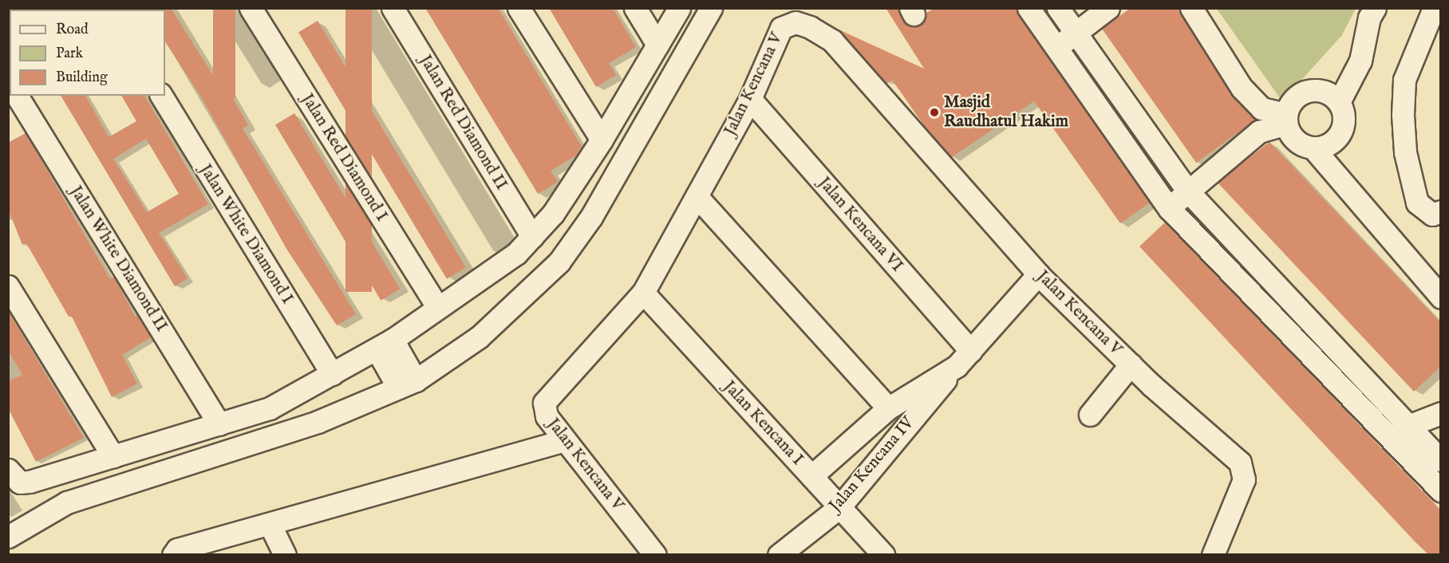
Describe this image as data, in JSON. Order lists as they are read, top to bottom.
{
  "streets": {
    "street": [
      "Jalan Kencana V",
      "Jalan Red Diamond II",
      "Jalan Red Diamond I",
      "Jalan Kencana VI",
      "Jalan White Diamond I",
      "Jalan White Diamond II",
      "Jalan Kencana I",
      "Jalan Kencana IV"
    ]
  },
  "crossings": [
    ["Jalan Kencana V", "Jalan Kencana VI"],
    ["Jalan Kencana V", "Jalan Kencana I"],
    ["Jalan Kencana V", "Jalan Kencana IV"],
    ["Jalan Kencana VI", "Jalan Kencana IV"],
    ["Jalan Kencana I", "Jalan Kencana IV"]
  ],
  "places": ["Masjid Raudhatul Hakim"],
  "legend": ["Road", "Park", "Building"]
}
